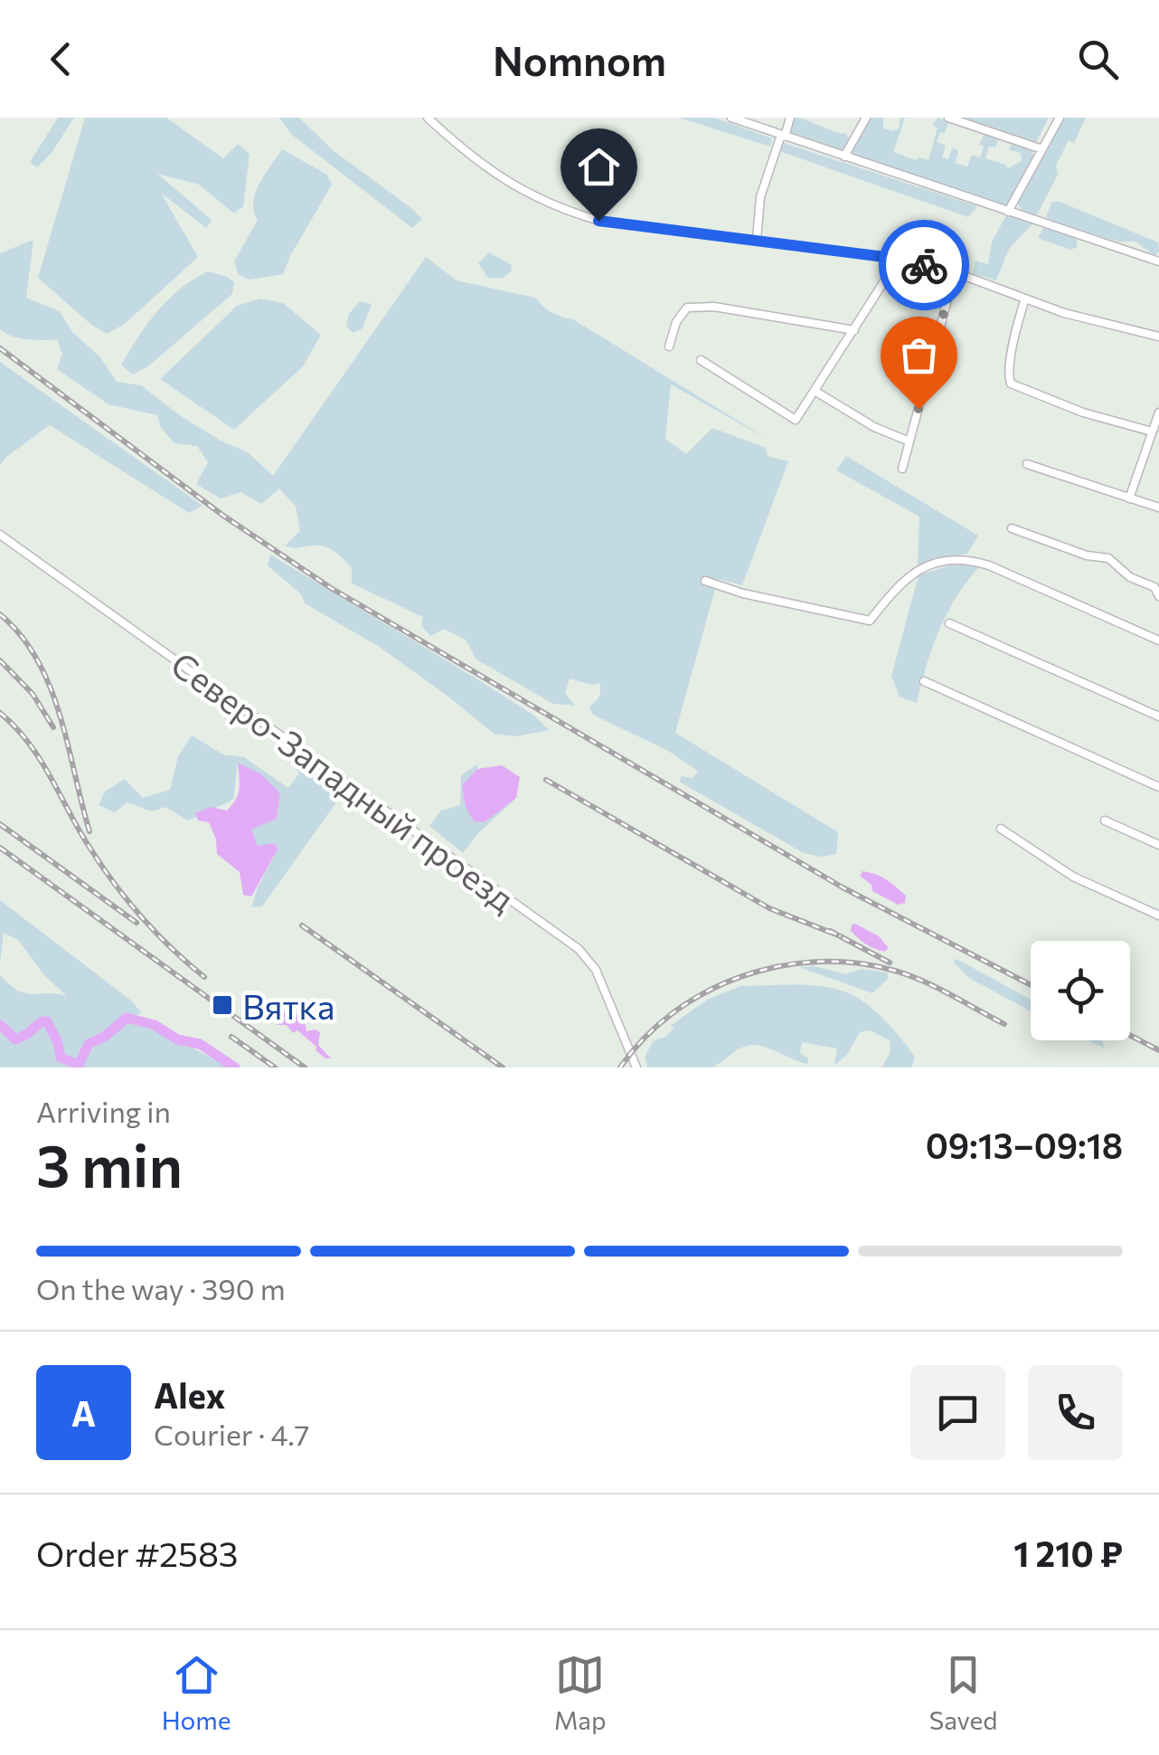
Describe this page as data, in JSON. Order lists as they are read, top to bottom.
{
  "streets": {
    "street": ["Северо-Западный проезд"]
  },
  "places": {
    "transit": ["Вятка"]
  },
  "page": {
    "header": "Nomnom",
    "heading": ["3 min", "Arriving in", "09:13–09:18"],
    "panel": [
      "Alex",
      "Courier · 4.7",
      "Order #2583",
      "1 210 ₽"
    ],
    "bar": "On the way · 390 m",
    "round": "A",
    "tabs": ["Home", "Map", "Saved"]
  }
}
